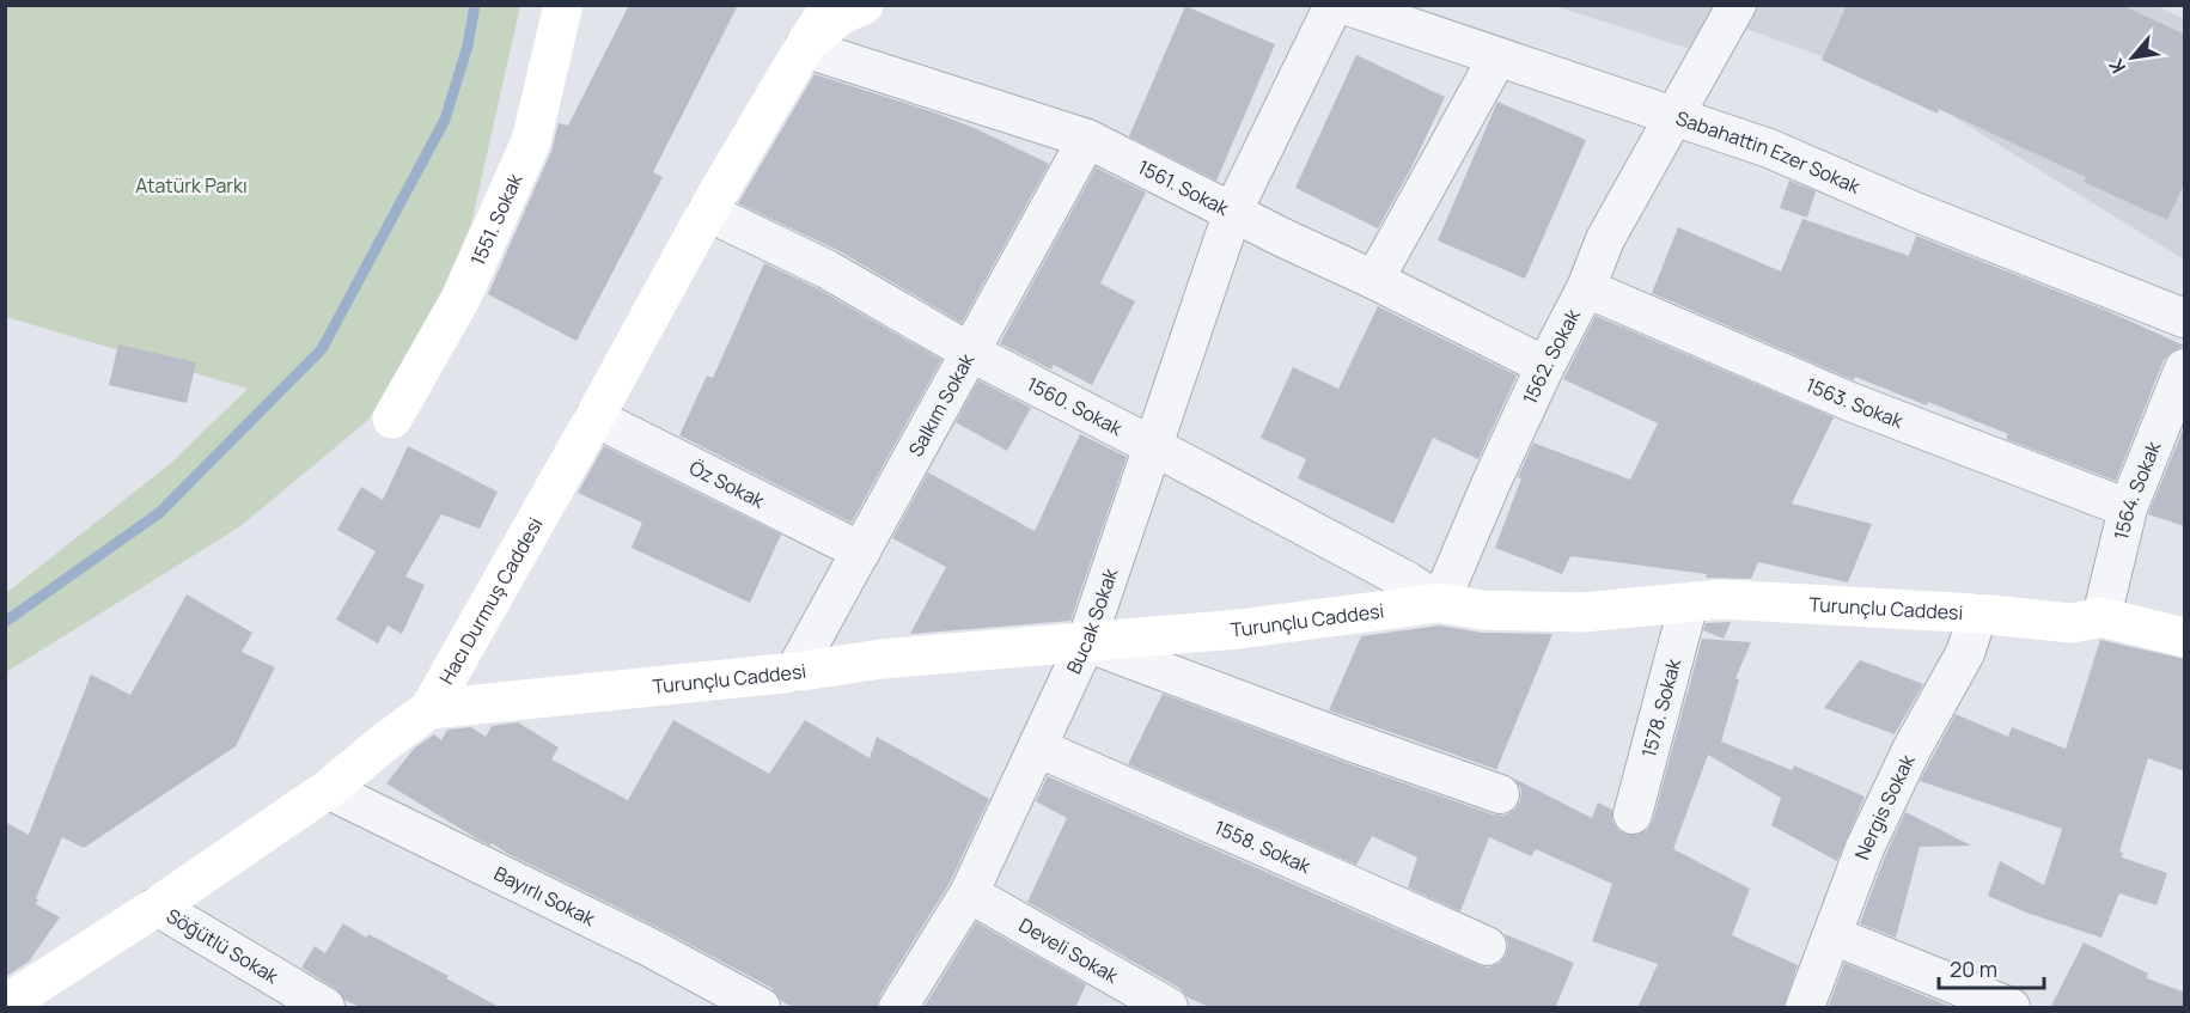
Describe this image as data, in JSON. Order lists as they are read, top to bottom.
{
  "streets": {
    "street": [
      "Sabahattin Ezer Sokak",
      "1561. Sokak",
      "1551. Sokak",
      "1562. Sokak",
      "1563. Sokak",
      "Salkım Sokak",
      "1560. Sokak",
      "Öz Sokak",
      "1564. Sokak",
      "Hacı Durmuş Caddesi",
      "Turunçlu Caddesi",
      "Bucak Sokak",
      "1578. Sokak",
      "Nergis Sokak",
      "1558. Sokak",
      "Bayırlı Sokak",
      "Söğütlü Sokak",
      "Develi Sokak"
    ]
  },
  "crossings": [
    ["Sabahattin Ezer Sokak", "1562. Sokak"],
    ["1561. Sokak", "1562. Sokak"],
    ["1561. Sokak", "Salkım Sokak"],
    ["1561. Sokak", "Hacı Durmuş Caddesi"],
    ["1561. Sokak", "Bucak Sokak"],
    ["1562. Sokak", "1563. Sokak"],
    ["1562. Sokak", "1560. Sokak"],
    ["1562. Sokak", "Turunçlu Caddesi"],
    ["1563. Sokak", "1564. Sokak"],
    ["Salkım Sokak", "1560. Sokak"],
    ["Salkım Sokak", "Öz Sokak"],
    ["Salkım Sokak", "Turunçlu Caddesi"],
    ["1560. Sokak", "Hacı Durmuş Caddesi"],
    ["1560. Sokak", "Turunçlu Caddesi"],
    ["1560. Sokak", "Bucak Sokak"],
    ["Öz Sokak", "Hacı Durmuş Caddesi"],
    ["1564. Sokak", "Turunçlu Caddesi"],
    ["Hacı Durmuş Caddesi", "Turunçlu Caddesi"],
    ["Hacı Durmuş Caddesi", "Bayırlı Sokak"],
    ["Hacı Durmuş Caddesi", "Söğütlü Sokak"],
    ["Turunçlu Caddesi", "Bucak Sokak"],
    ["Turunçlu Caddesi", "1578. Sokak"],
    ["Turunçlu Caddesi", "Nergis Sokak"],
    ["Bucak Sokak", "1558. Sokak"],
    ["Bucak Sokak", "Develi Sokak"]
  ],
  "parks": ["Atatürk Parkı"],
  "scale_bar": "20 m",
  "north": "bottom left"
}
